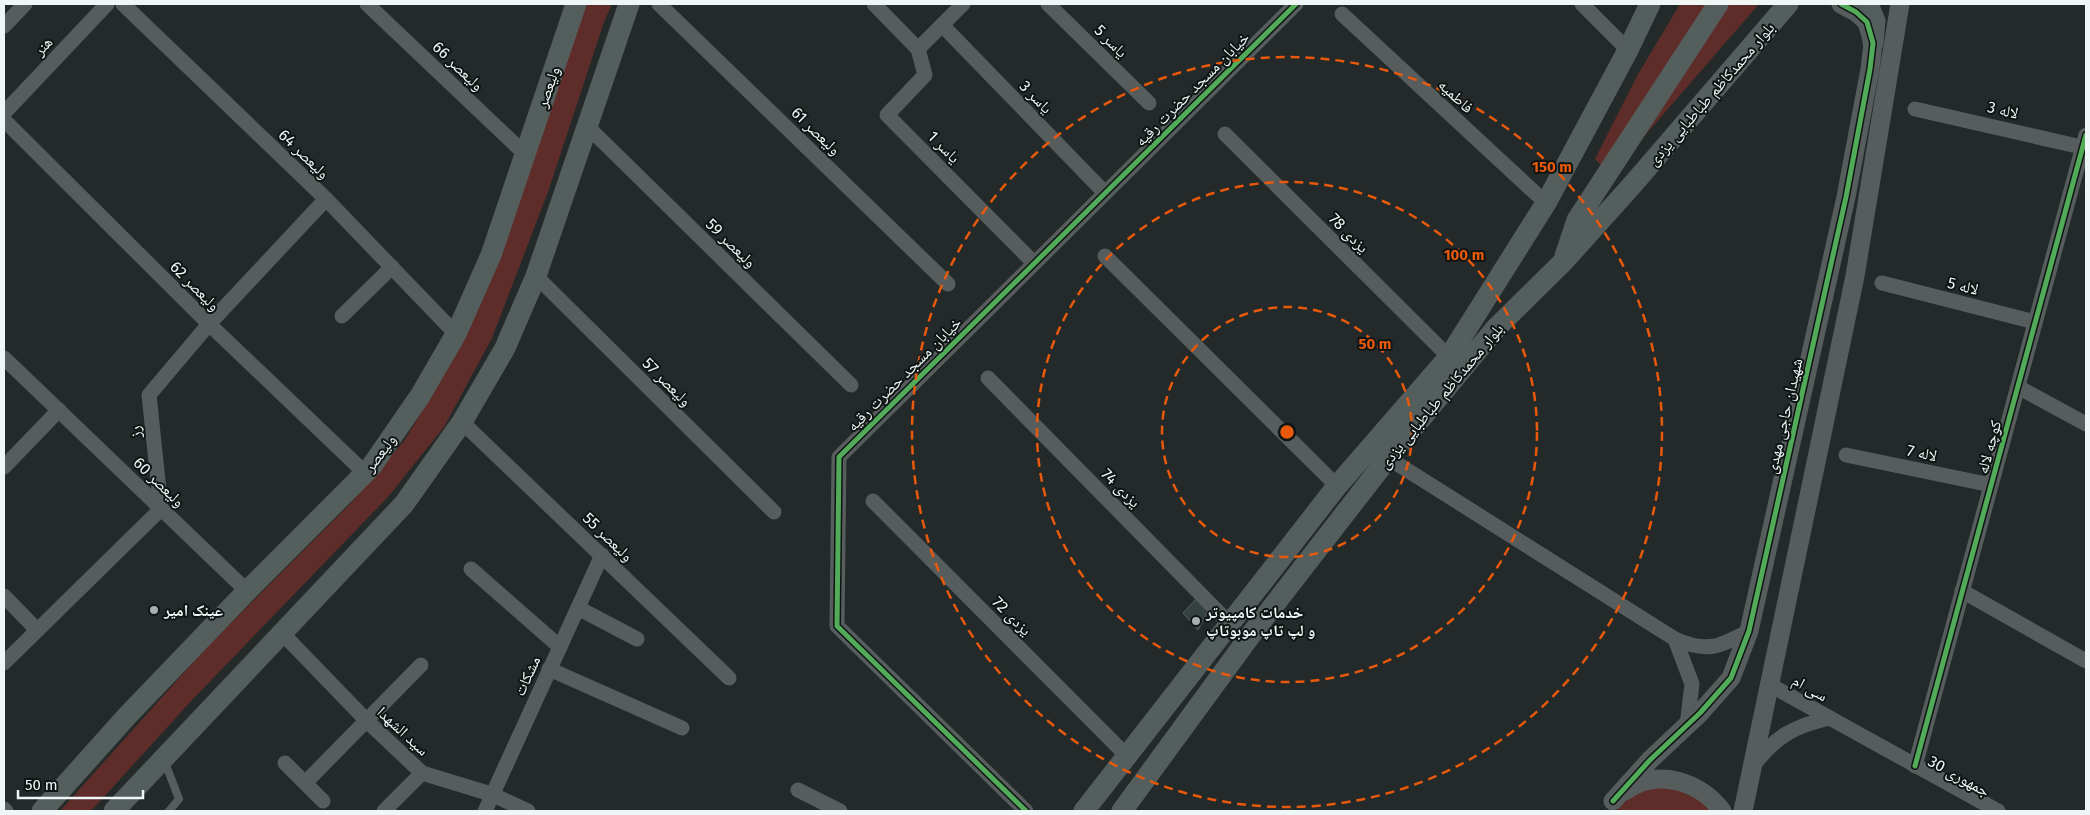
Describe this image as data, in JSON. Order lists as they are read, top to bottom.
{
  "streets": {
    "main road": ["ولیعصر", "بلوار محمدکاظم طباطبایی یزدی"],
    "street": [
      "یاسر 5",
      "هنر",
      "ولیعصر 66",
      "خیابان مسجد حضرت رقیه",
      "فاطمیه",
      "یاسر 3",
      "لاله 3",
      "ولیعصر 61",
      "یاسر 1",
      "ولیعصر 64",
      "یزدی 78",
      "ولیعصر 59",
      "ولیعصر 62",
      "لاله 5",
      "ولیعصر 57",
      "شهیدان حاجی مهدی",
      "رز",
      "کوچه لاله",
      "لاله 7",
      "ولیعصر 60",
      "یزدی 74",
      "ولیعصر 55",
      "یزدی 72",
      "مشکات",
      "سی ام",
      "سید الشهدا",
      "جمهوری 30"
    ]
  },
  "crossings": [
    ["ولیعصر 66", "ولیعصر"],
    ["ولیعصر", "ولیعصر 64"],
    ["ولیعصر", "ولیعصر 62"],
    ["ولیعصر", "ولیعصر 60"],
    ["خیابان مسجد حضرت رقیه", "یاسر 3"],
    ["خیابان مسجد حضرت رقیه", "یاسر 1"],
    ["بلوار محمدکاظم طباطبایی یزدی", "فاطمیه"],
    ["بلوار محمدکاظم طباطبایی یزدی", "یزدی 78"],
    ["بلوار محمدکاظم طباطبایی یزدی", "یزدی 74"],
    ["بلوار محمدکاظم طباطبایی یزدی", "یزدی 72"],
    ["لاله 3", "کوچه لاله"],
    ["ولیعصر 64", "رز"],
    ["ولیعصر 62", "رز"],
    ["لاله 5", "کوچه لاله"],
    ["رز", "ولیعصر 60"],
    ["کوچه لاله", "لاله 7"],
    ["کوچه لاله", "جمهوری 30"],
    ["ولیعصر 55", "مشکات"],
    ["مشکات", "سید الشهدا"],
    ["سی ام", "جمهوری 30"]
  ],
  "places": ["عینک امیر", "خدمات کامپیوتر و لپ تاپ موبوتاپ"],
  "scale_bar": "50 m",
  "rings": ["150 m", "100 m", "50 m"]
}
